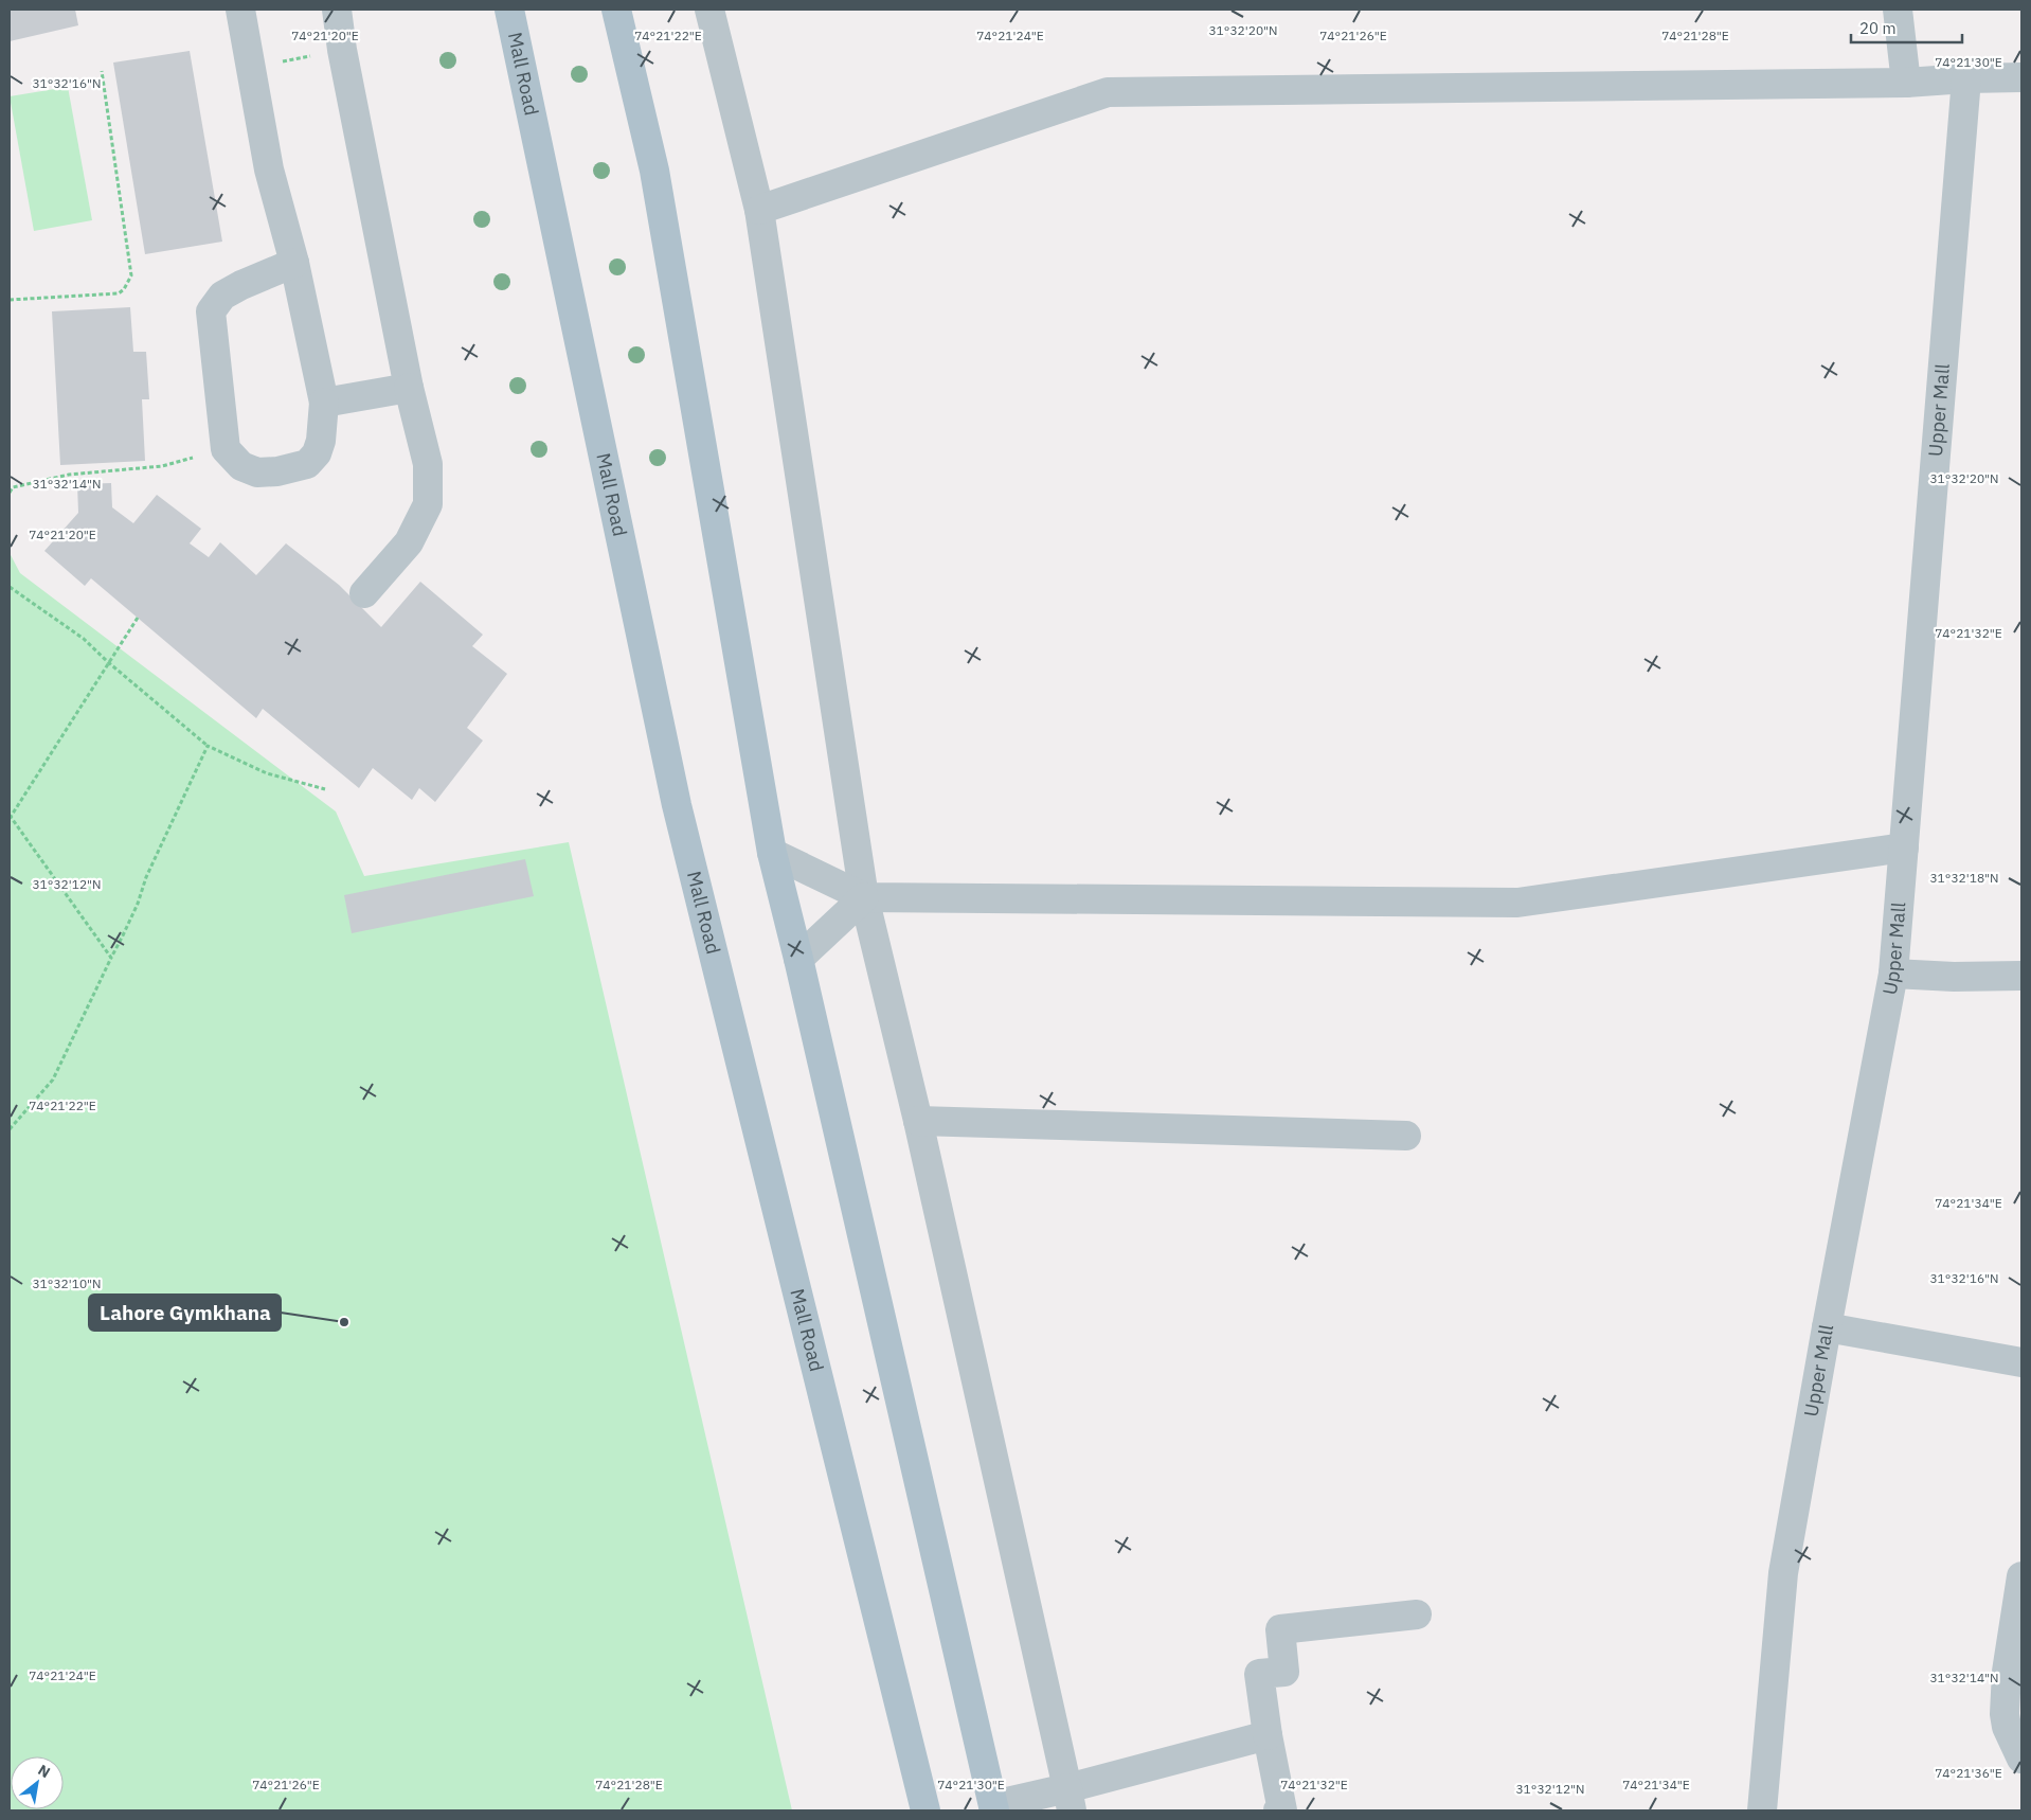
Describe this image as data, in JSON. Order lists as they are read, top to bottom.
{
  "streets": {
    "main road": ["Mall Road"],
    "street": ["Upper Mall"]
  },
  "places": ["Lahore Gymkhana"],
  "scale_bar": "20 m",
  "north": "top right",
  "coordinates": [
    "31°32'20\"N",
    "74°21'20\"E",
    "74°21'22\"E",
    "74°21'24\"E",
    "74°21'26\"E",
    "74°21'28\"E",
    "74°21'30\"E",
    "31°32'16\"N",
    "31°32'14\"N",
    "74°21'32\"E",
    "31°32'18\"N",
    "31°32'12\"N",
    "74°21'34\"E",
    "31°32'10\"N",
    "74°21'36\"E"
  ]
}
